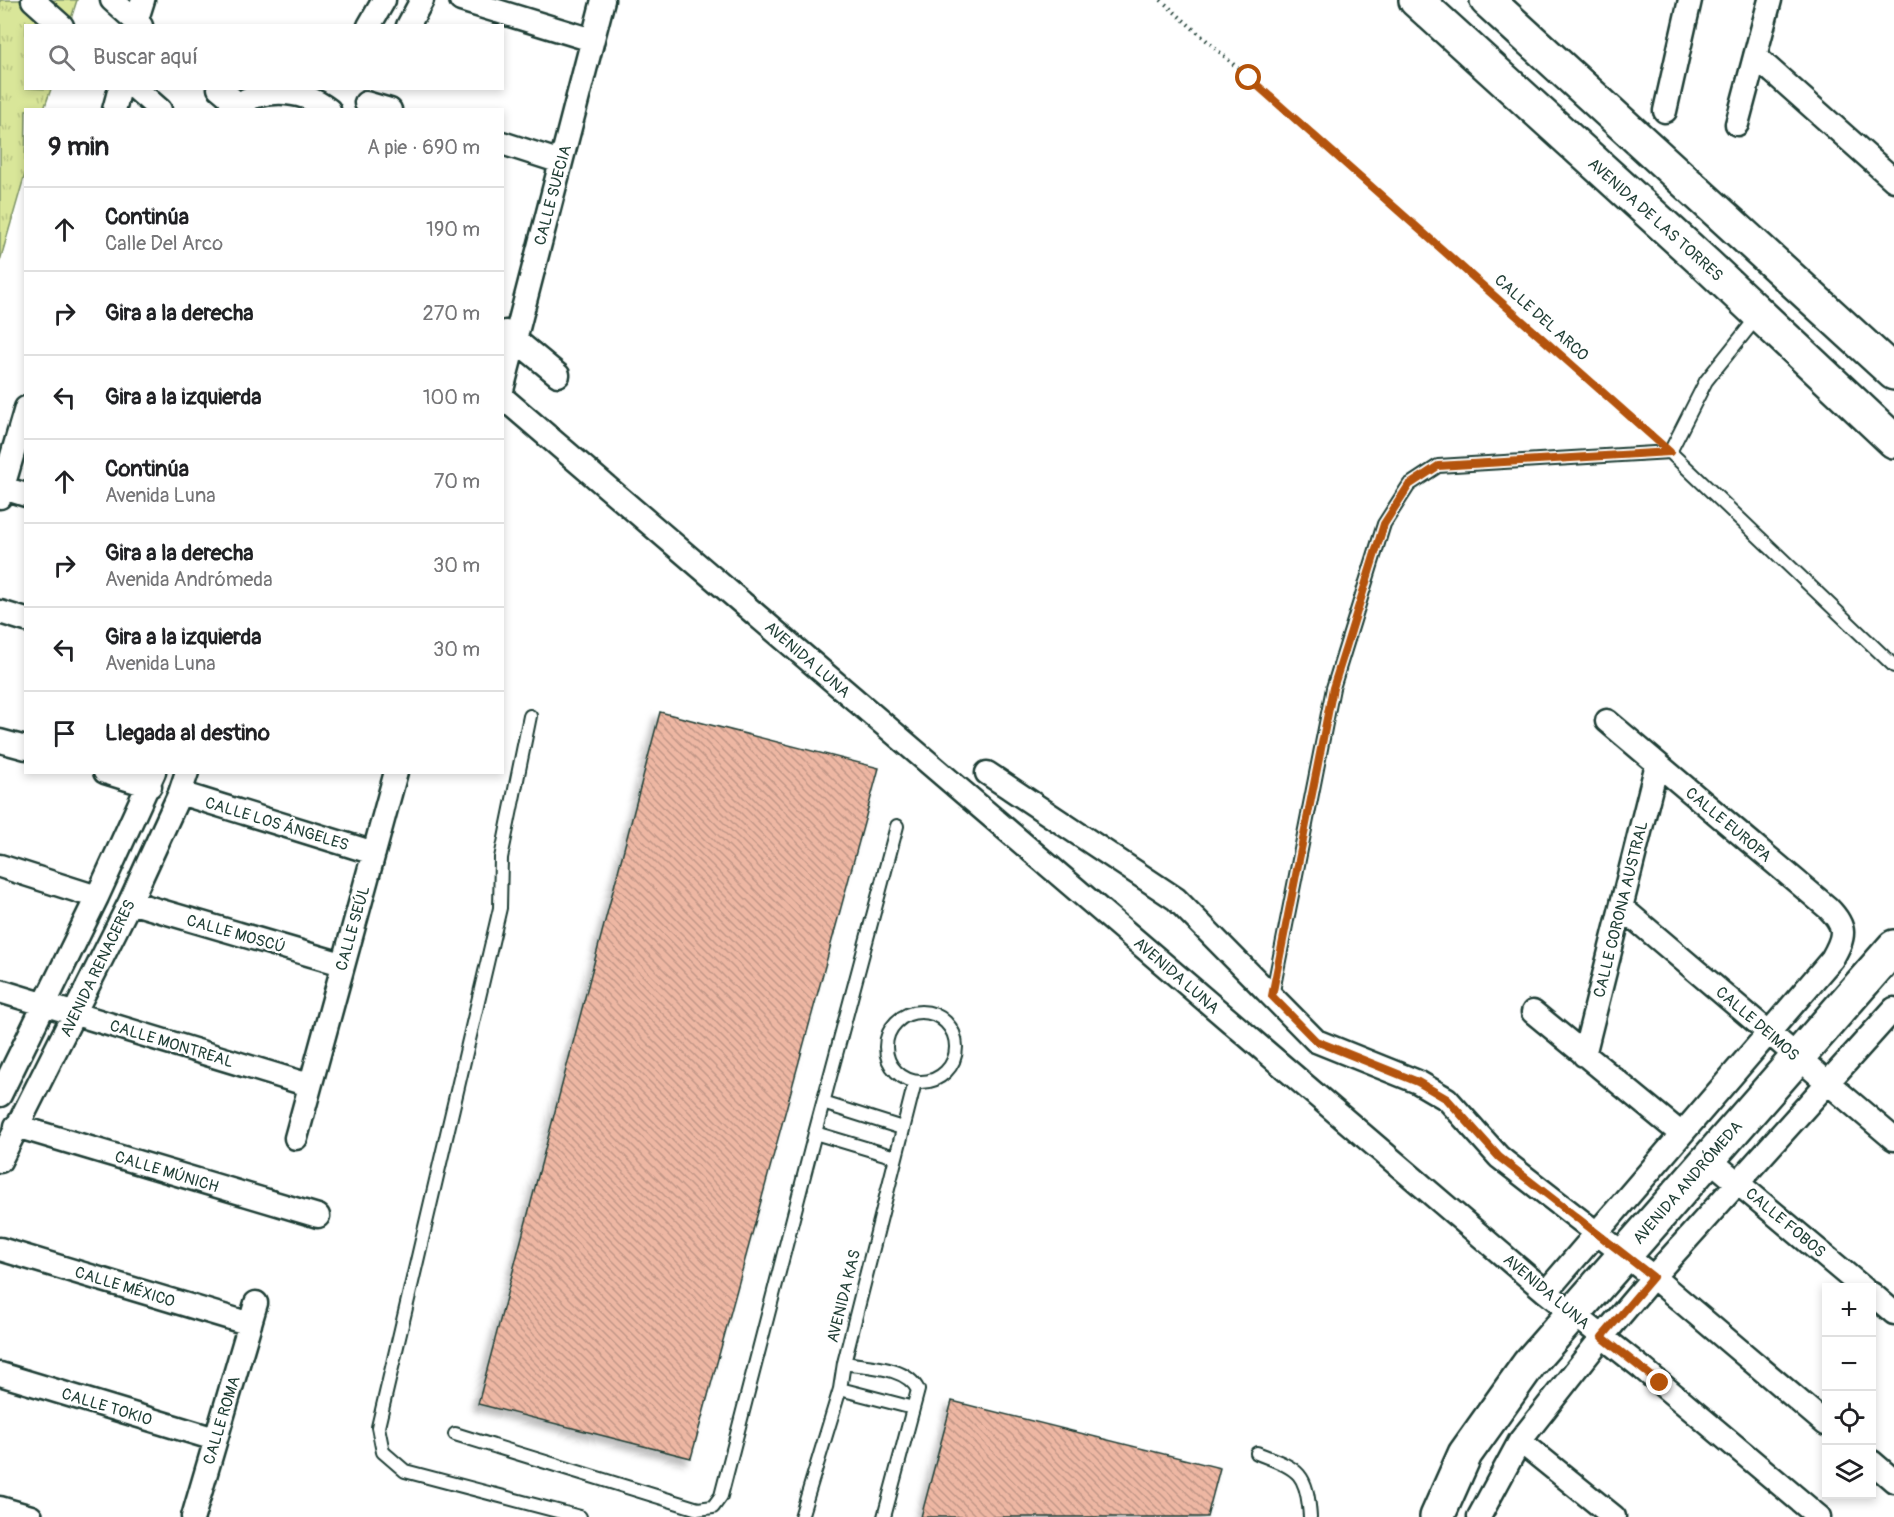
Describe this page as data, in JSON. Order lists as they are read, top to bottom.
{
  "streets": {
    "street": [
      "CALLE SUECIA",
      "AVENIDA DE LAS TORRES",
      "AVENIDA LUNA",
      "CALLE LOS ÁNGELES",
      "CALLE EUROPA",
      "CALLE CORONA AUSTRAL",
      "CALLE SEÚL",
      "CALLE MOSCÚ",
      "AVENIDA RENACERES",
      "CALLE DEIMOS",
      "CALLE MONTREAL",
      "CALLE MÚNICH",
      "AVENIDA ANDRÓMEDA",
      "CALLE FOBOS",
      "CALLE MÉXICO",
      "CALLE TOKIO",
      "CALLE ROMA"
    ],
    "lane": ["AVENIDA KAS"],
    "path": ["CALLE DEL ARCO"]
  },
  "crossings": [
    ["AVENIDA LUNA", "AVENIDA ANDRÓMEDA"],
    ["CALLE LOS ÁNGELES", "CALLE SEÚL"],
    ["CALLE LOS ÁNGELES", "AVENIDA RENACERES"],
    ["CALLE EUROPA", "CALLE CORONA AUSTRAL"],
    ["CALLE EUROPA", "CALLE DEIMOS"],
    ["CALLE CORONA AUSTRAL", "CALLE DEIMOS"],
    ["CALLE SEÚL", "CALLE MOSCÚ"],
    ["CALLE SEÚL", "CALLE MONTREAL"],
    ["CALLE MOSCÚ", "AVENIDA RENACERES"],
    ["AVENIDA RENACERES", "CALLE MONTREAL"],
    ["AVENIDA RENACERES", "CALLE MÚNICH"],
    ["CALLE DEIMOS", "AVENIDA ANDRÓMEDA"],
    ["AVENIDA ANDRÓMEDA", "CALLE FOBOS"],
    ["CALLE MÉXICO", "CALLE ROMA"],
    ["CALLE TOKIO", "CALLE ROMA"]
  ],
  "page": {
    "search": "Buscar aquí",
    "heading": ["9 min", "A pie · 690 m"],
    "list": [
      ["Continúa", "Calle Del Arco", "190 m"],
      ["Gira a la derecha", "270 m"],
      ["Gira a la izquierda", "100 m"],
      ["Continúa", "Avenida Luna", "70 m"],
      ["Gira a la derecha", "Avenida Andrómeda", "30 m"],
      ["Gira a la izquierda", "Avenida Luna", "30 m"],
      "Llegada al destino"
    ],
    "map_buttons": ["+", "−"]
  }
}
